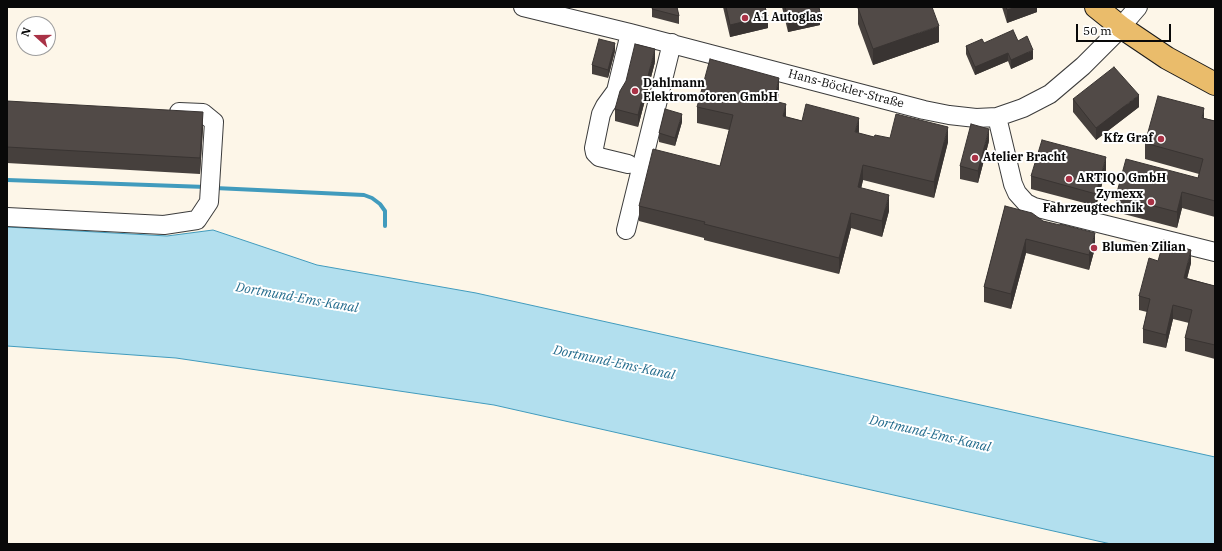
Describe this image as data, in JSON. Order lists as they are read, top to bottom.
{
  "streets": {
    "street": ["Hans-Böckler-Straße"]
  },
  "water": ["Dortmund-Ems-Kanal"],
  "places": [
    "A1 Autoglas",
    "Dahlmann Elektromotoren GmbH",
    "Kfz Graf",
    "Atelier Bracht",
    "ARTIQO GmbH",
    "Zymexx Fahrzeugtechnik",
    "Blumen Zilian"
  ],
  "scale_bar": "50 m",
  "north": "left"
}
